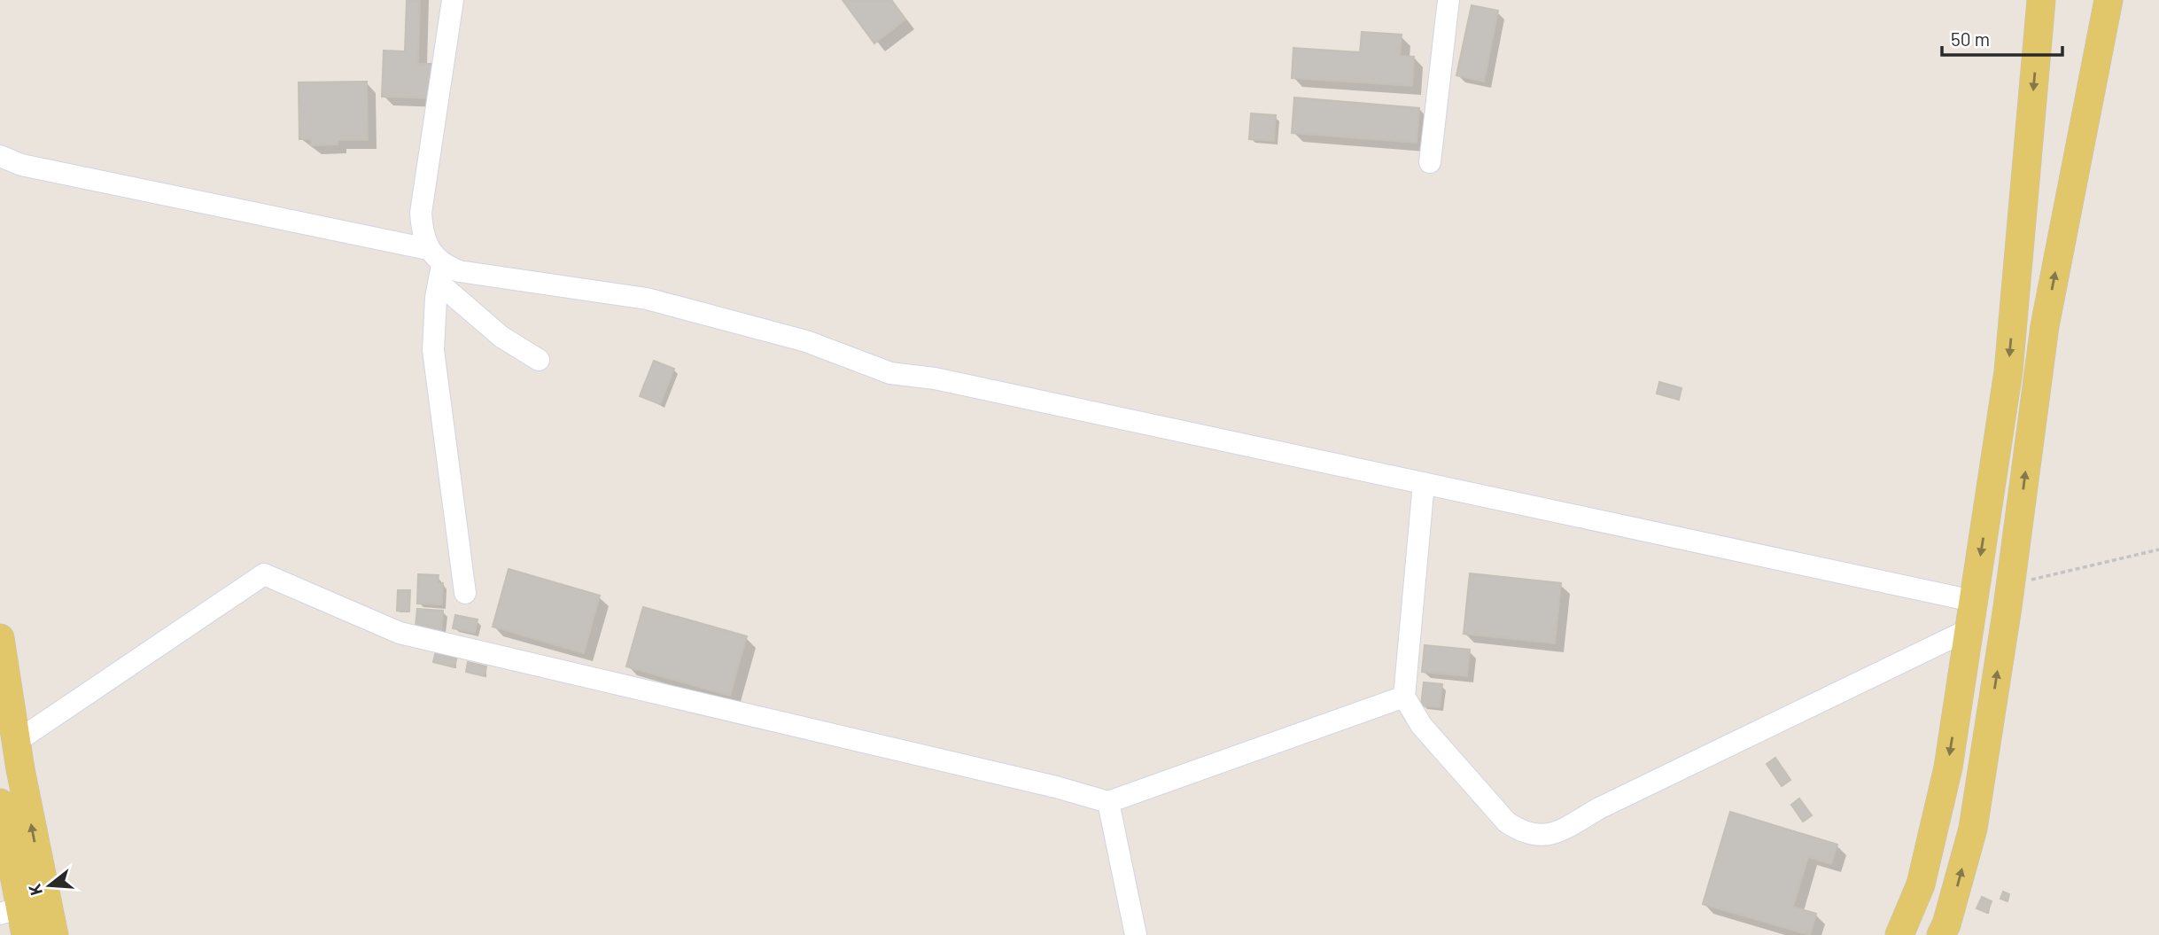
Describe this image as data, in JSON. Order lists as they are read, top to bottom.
{
  "scale_bar": "50 m",
  "north": "left"
}
